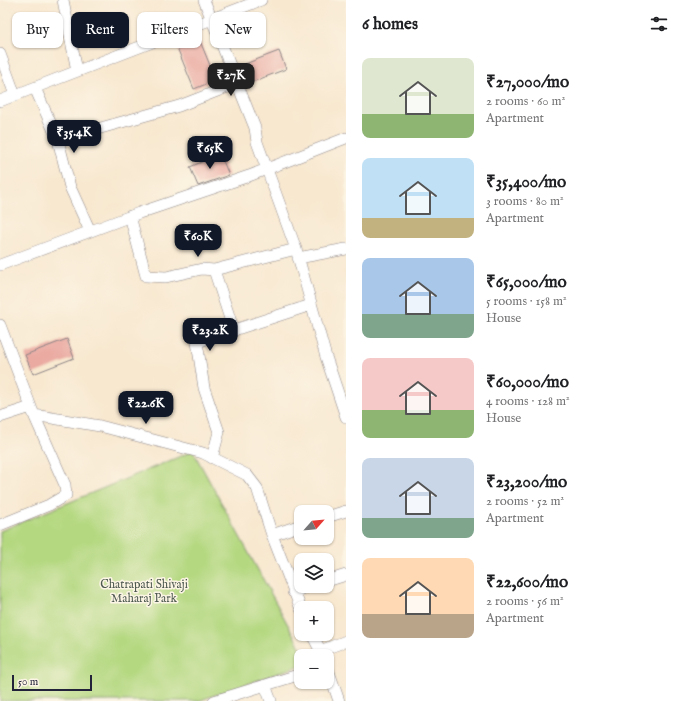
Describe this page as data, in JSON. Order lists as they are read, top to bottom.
{
  "parks": ["Chatrapati Shivaji Maharaj Park"],
  "scale_bar": "50 m",
  "north": "top right",
  "page": {
    "heading": "6 homes",
    "chip": [
      "Buy",
      "Rent",
      "Filters",
      "New"
    ],
    "list": [
      {
        "name": "₹27,000/mo",
        "note": "2 rooms · 60 m² · Apartment"
      },
      {
        "name": "₹35,400/mo",
        "note": "3 rooms · 80 m² · Apartment"
      },
      {
        "name": "₹65,000/mo",
        "note": "5 rooms · 158 m² · House"
      },
      {
        "name": "₹60,000/mo",
        "note": "4 rooms · 128 m² · House"
      },
      {
        "name": "₹23,200/mo",
        "note": "2 rooms · 52 m² · Apartment"
      },
      {
        "name": "₹22,600/mo",
        "note": "2 rooms · 56 m² · Apartment"
      }
    ],
    "price": [
      "₹27K",
      "₹35.4K",
      "₹65K",
      "₹60K",
      "₹23.2K",
      "₹22.6K"
    ],
    "map_buttons": ["+", "−"],
    "scale": "50 m"
  }
}
